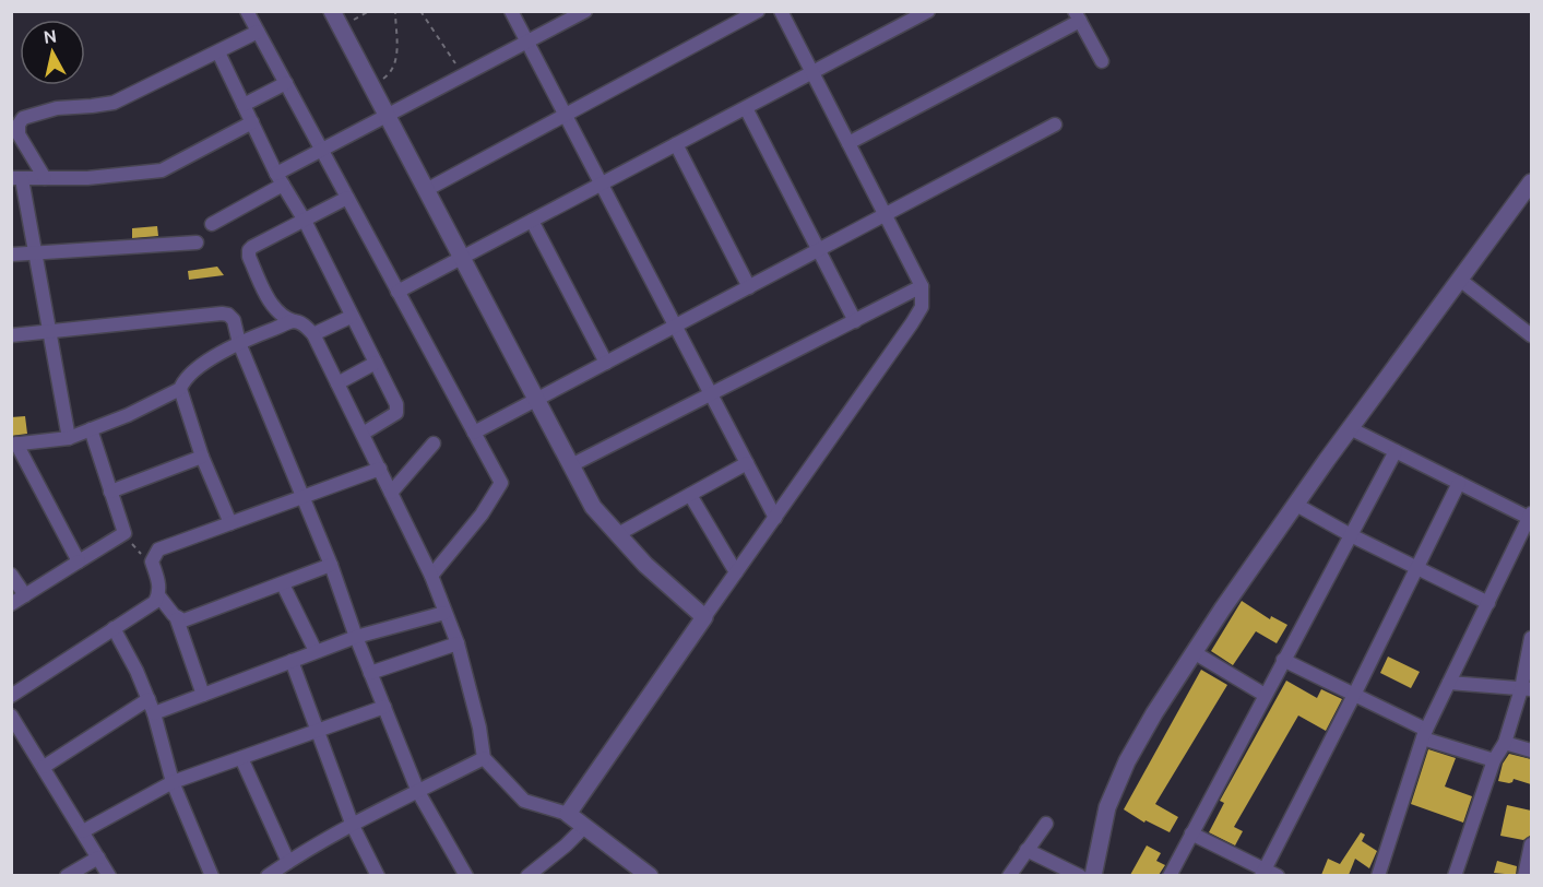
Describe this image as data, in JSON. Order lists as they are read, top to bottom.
{
  "north": "top"
}
